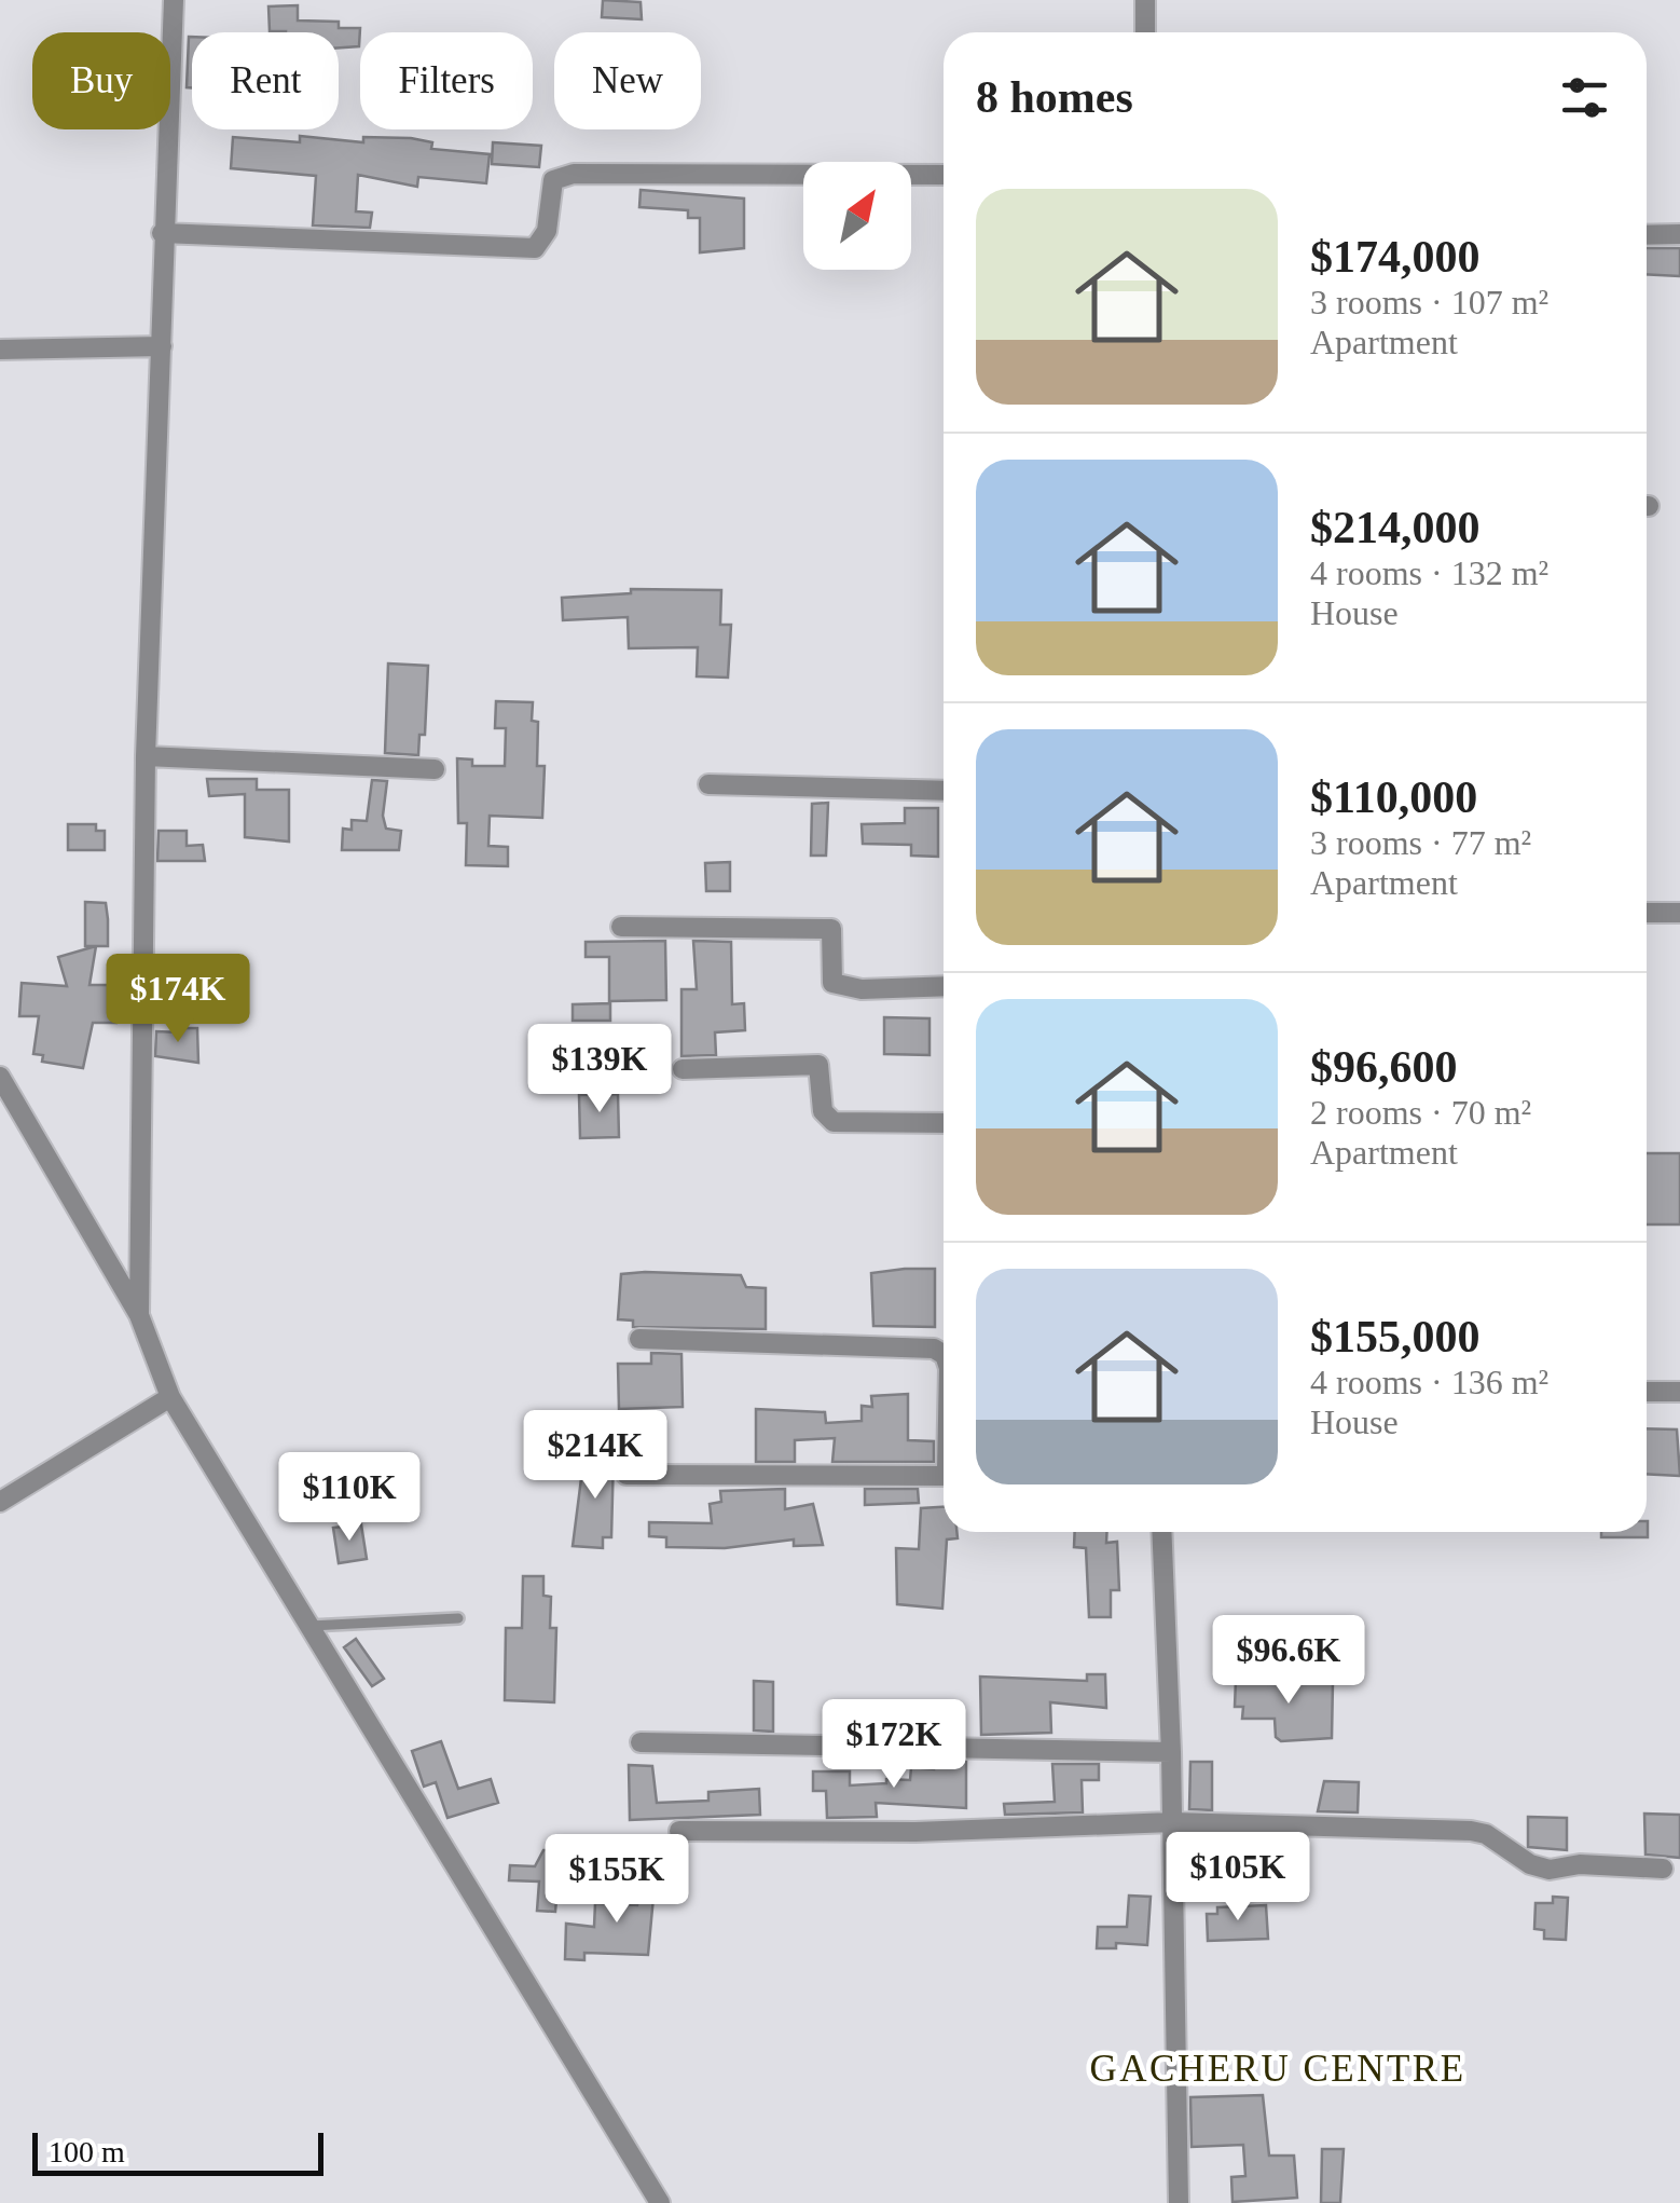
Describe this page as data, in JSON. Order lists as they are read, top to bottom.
{
  "districts": ["GACHERU CENTRE"],
  "scale_bar": "100 m",
  "north": "top right",
  "page": {
    "chip": [
      "Buy",
      "Rent",
      "Filters",
      "New"
    ],
    "heading": "8 homes",
    "list": [
      {
        "name": "$174,000",
        "note": "3 rooms · 107 m² · Apartment"
      },
      {
        "name": "$214,000",
        "note": "4 rooms · 132 m² · House"
      },
      {
        "name": "$110,000",
        "note": "3 rooms · 77 m² · Apartment"
      },
      {
        "name": "$96,600",
        "note": "2 rooms · 70 m² · Apartment"
      },
      {
        "name": "$155,000",
        "note": "4 rooms · 136 m² · House"
      }
    ],
    "price": [
      "$174K",
      "$139K",
      "$214K",
      "$110K",
      "$96.6K",
      "$172K",
      "$105K",
      "$155K"
    ],
    "scale": "100 m"
  }
}
